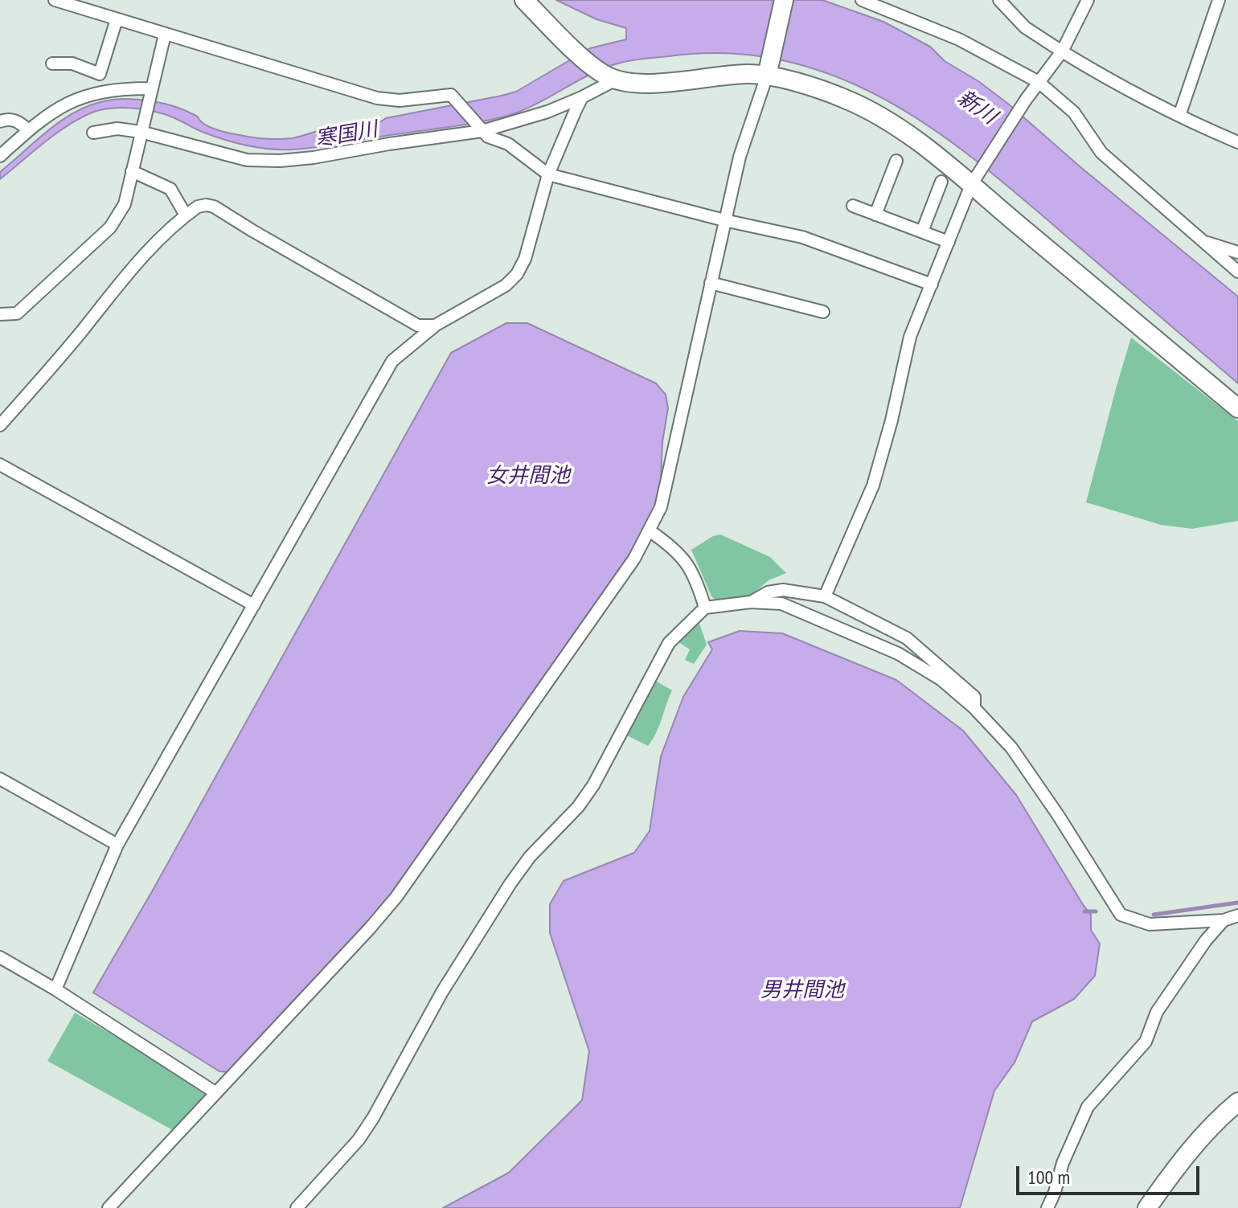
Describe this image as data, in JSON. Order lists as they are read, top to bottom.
{
  "water": [
    "新川",
    "寒国川",
    "女井間池",
    "男井間池"
  ],
  "scale_bar": "100 m"
}
